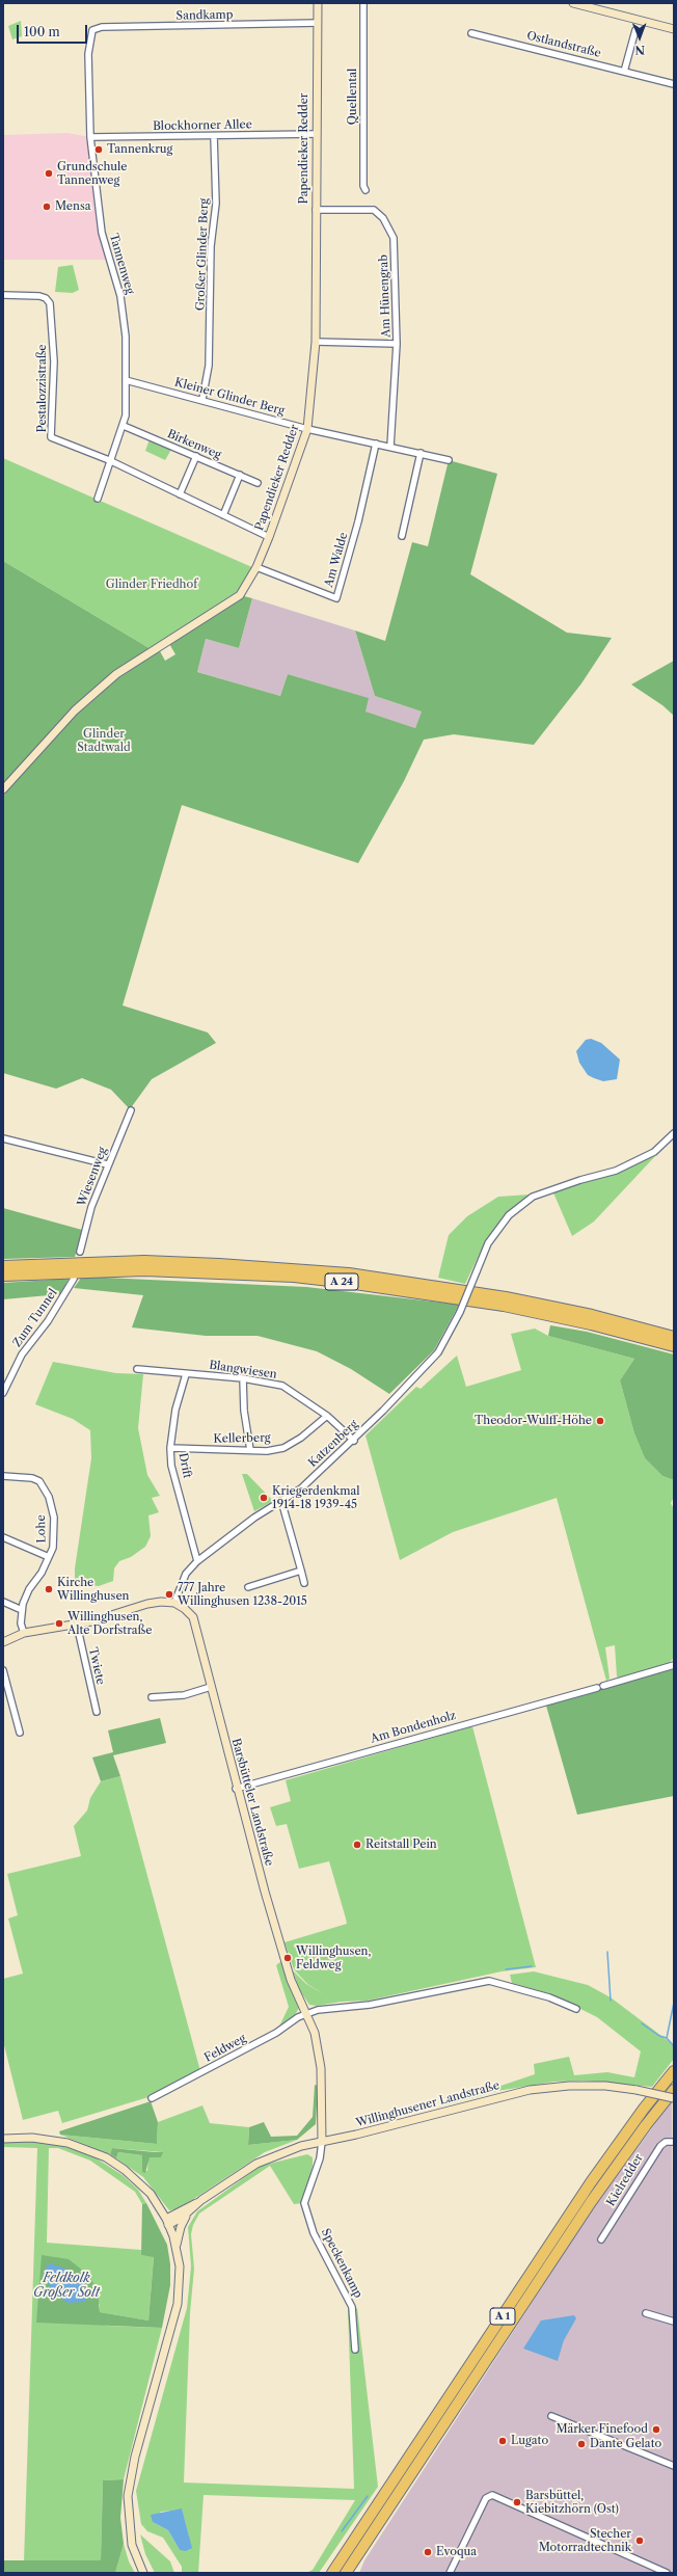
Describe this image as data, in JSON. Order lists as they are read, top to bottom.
{
  "streets": {
    "highway": ["A 24", "A 1"],
    "street": [
      "Sandkamp",
      "Ostlandstraße",
      "Quellental",
      "Blockhorner Allee",
      "Papendieker Redder",
      "Großer Glinder Berg",
      "Tannenweg",
      "Am Hünengrab",
      "Pestalozzistraße",
      "Kleiner Glinder Berg",
      "Birkenweg",
      "Am Walde",
      "Wiesenweg",
      "Zum Tunnel",
      "Blangwiesen",
      "Kellerberg",
      "Katzenberg",
      "Drift",
      "Lohe",
      "Twiete",
      "Am Bondenholz",
      "Barsbütteler Landstraße",
      "Feldweg",
      "Willinghusener Landstraße",
      "Kielredder",
      "Speckenkamp"
    ]
  },
  "crossings": [
    ["Sandkamp", "Papendieker Redder"],
    ["Sandkamp", "Tannenweg"],
    ["Blockhorner Allee", "Papendieker Redder"],
    ["Blockhorner Allee", "Großer Glinder Berg"],
    ["Blockhorner Allee", "Tannenweg"],
    ["Papendieker Redder", "Am Hünengrab"],
    ["Papendieker Redder", "Kleiner Glinder Berg"],
    ["Papendieker Redder", "Am Walde"],
    ["Großer Glinder Berg", "Kleiner Glinder Berg"],
    ["Tannenweg", "Pestalozzistraße"],
    ["Tannenweg", "Kleiner Glinder Berg"],
    ["Tannenweg", "Birkenweg"],
    ["Am Hünengrab", "Kleiner Glinder Berg"],
    ["Kleiner Glinder Berg", "Am Walde"],
    ["Blangwiesen", "Kellerberg"],
    ["Blangwiesen", "Katzenberg"],
    ["Blangwiesen", "Drift"],
    ["Kellerberg", "Drift"],
    ["Katzenberg", "Drift"],
    ["Katzenberg", "Barsbütteler Landstraße"],
    ["Am Bondenholz", "Barsbütteler Landstraße"],
    ["Barsbütteler Landstraße", "Feldweg"],
    ["Barsbütteler Landstraße", "Willinghusener Landstraße"],
    ["Barsbütteler Landstraße", "Speckenkamp"],
    ["Willinghusener Landstraße", "Speckenkamp"]
  ],
  "water": ["Feldkolk Großer Solt"],
  "parks": ["Glinder Friedhof", "Glinder Stadtwald"],
  "places": [
    "Tannenkrug",
    "Grundschule Tannenweg",
    "Mensa",
    "Theodor-Wulff-Höhe",
    "Kriegerdenkmal 1914-18 1939-45",
    "Kirche Willinghusen",
    "777 Jahre Willinghusen 1238-2015",
    "Willinghusen, Alte Dorfstraße",
    "Reitstall Pein",
    "Willinghusen, Feldweg",
    "Märker Finefood",
    "Lugato",
    "Dante Gelato",
    "Barsbüttel, Kiebitzhörn (Ost)",
    "Stecher Motorradtechnik",
    "Evoqua"
  ],
  "scale_bar": "100 m",
  "north": "bottom"
}
